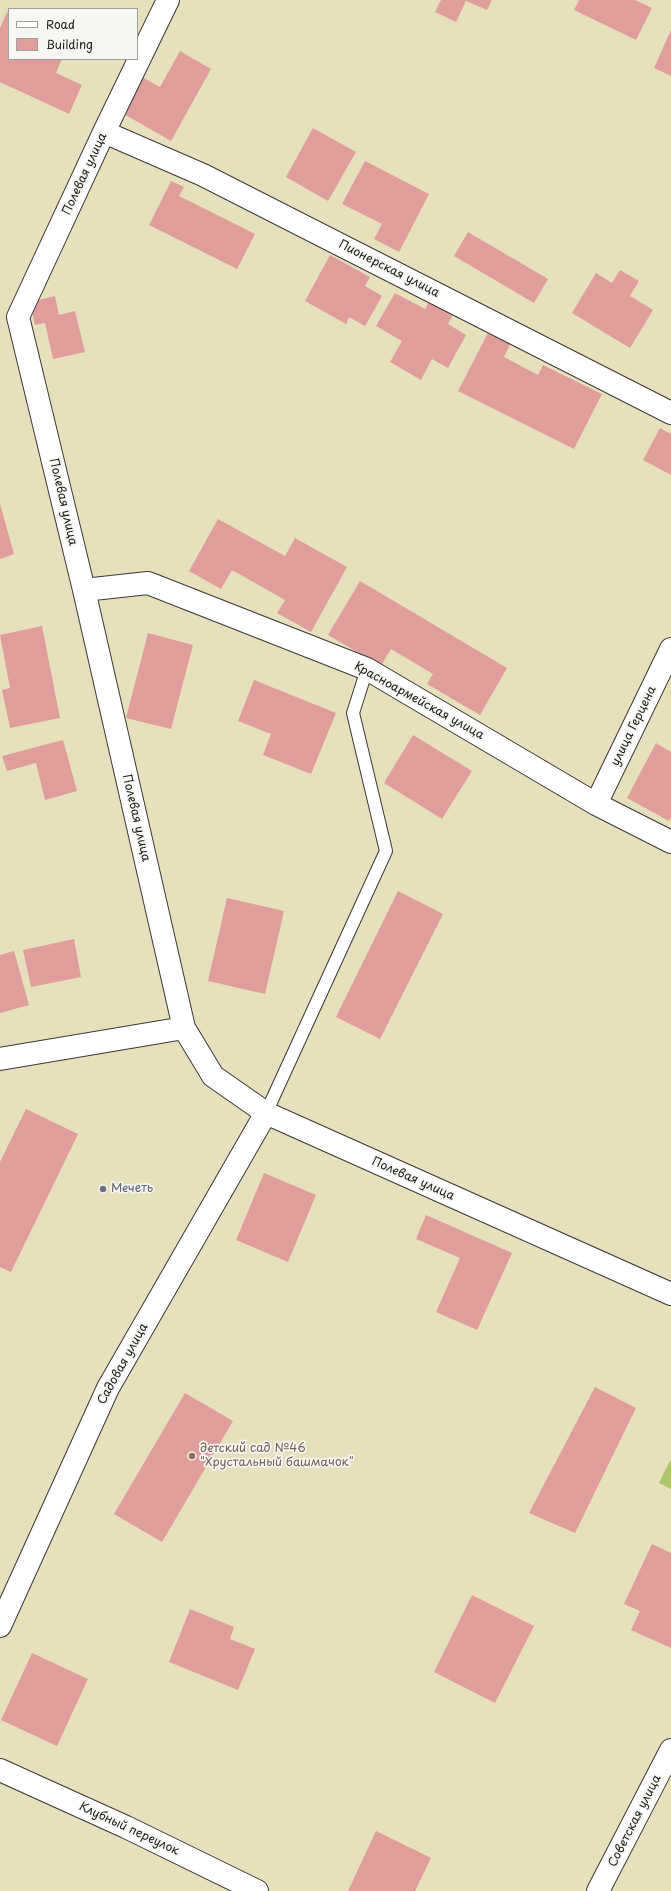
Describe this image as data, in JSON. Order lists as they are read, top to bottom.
{
  "streets": {
    "street": [
      "Полевая улица",
      "Пионерская улица",
      "Красноармейская улица",
      "улица Герцена",
      "Садовая улица",
      "Советская улица",
      "Клубный переулок"
    ]
  },
  "crossings": [
    ["Полевая улица", "Пионерская улица"],
    ["Полевая улица", "Красноармейская улица"],
    ["Полевая улица", "Садовая улица"],
    ["Красноармейская улица", "улица Герцена"]
  ],
  "places": ["Мечеть", "детский сад №46 \"Хрустальный башмачок\""],
  "legend": ["Road", "Building"]
}
